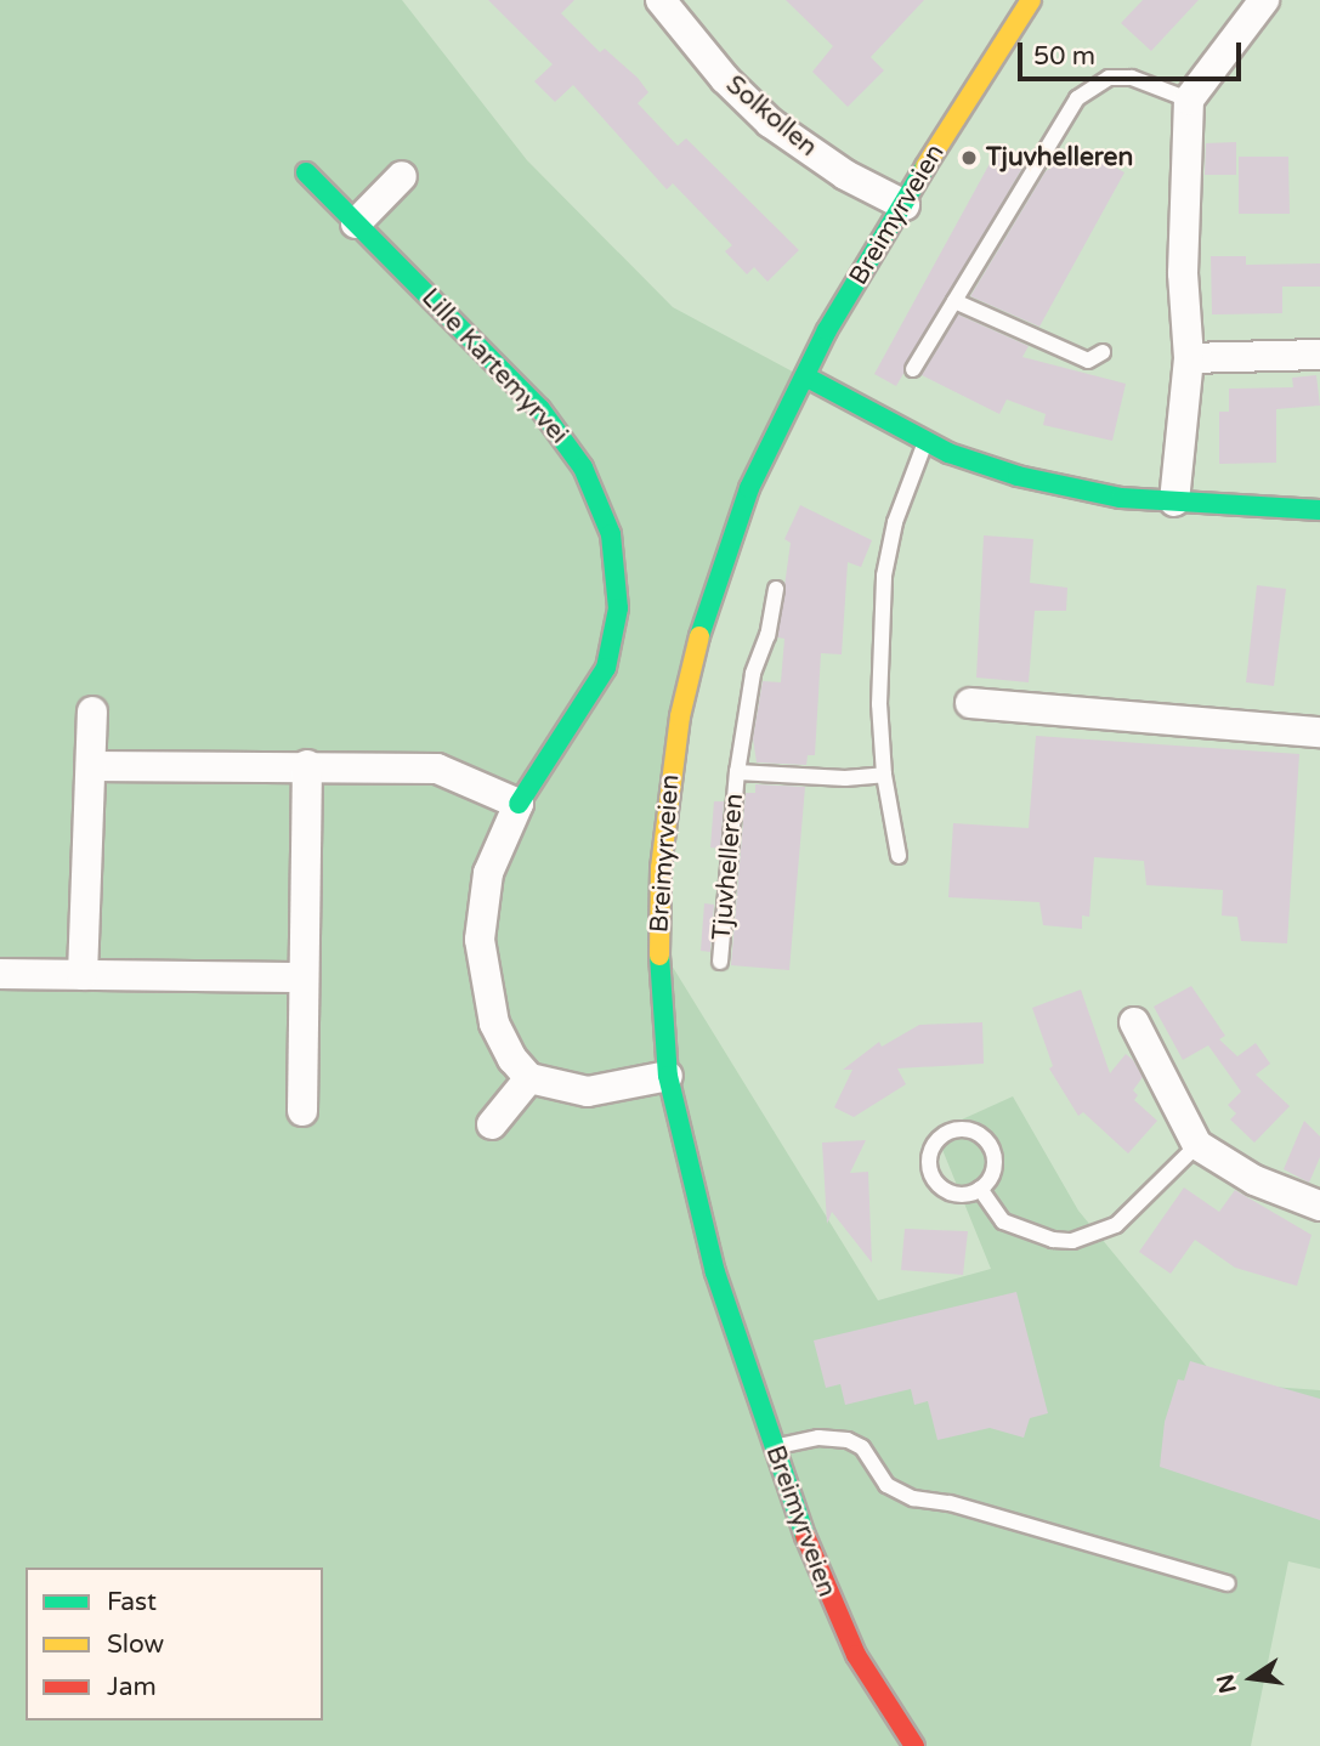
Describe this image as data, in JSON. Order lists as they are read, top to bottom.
{
  "streets": {
    "street": ["Solkollen", "Breimyrveien", "Lille Kartemyrvei"],
    "lane": ["Tjuvhelleren"]
  },
  "crossings": [
    ["Solkollen", "Breimyrveien"]
  ],
  "places": ["Tjuvhelleren"],
  "legend": ["Fast", "Slow", "Jam"],
  "scale_bar": "50 m",
  "north": "left"
}
